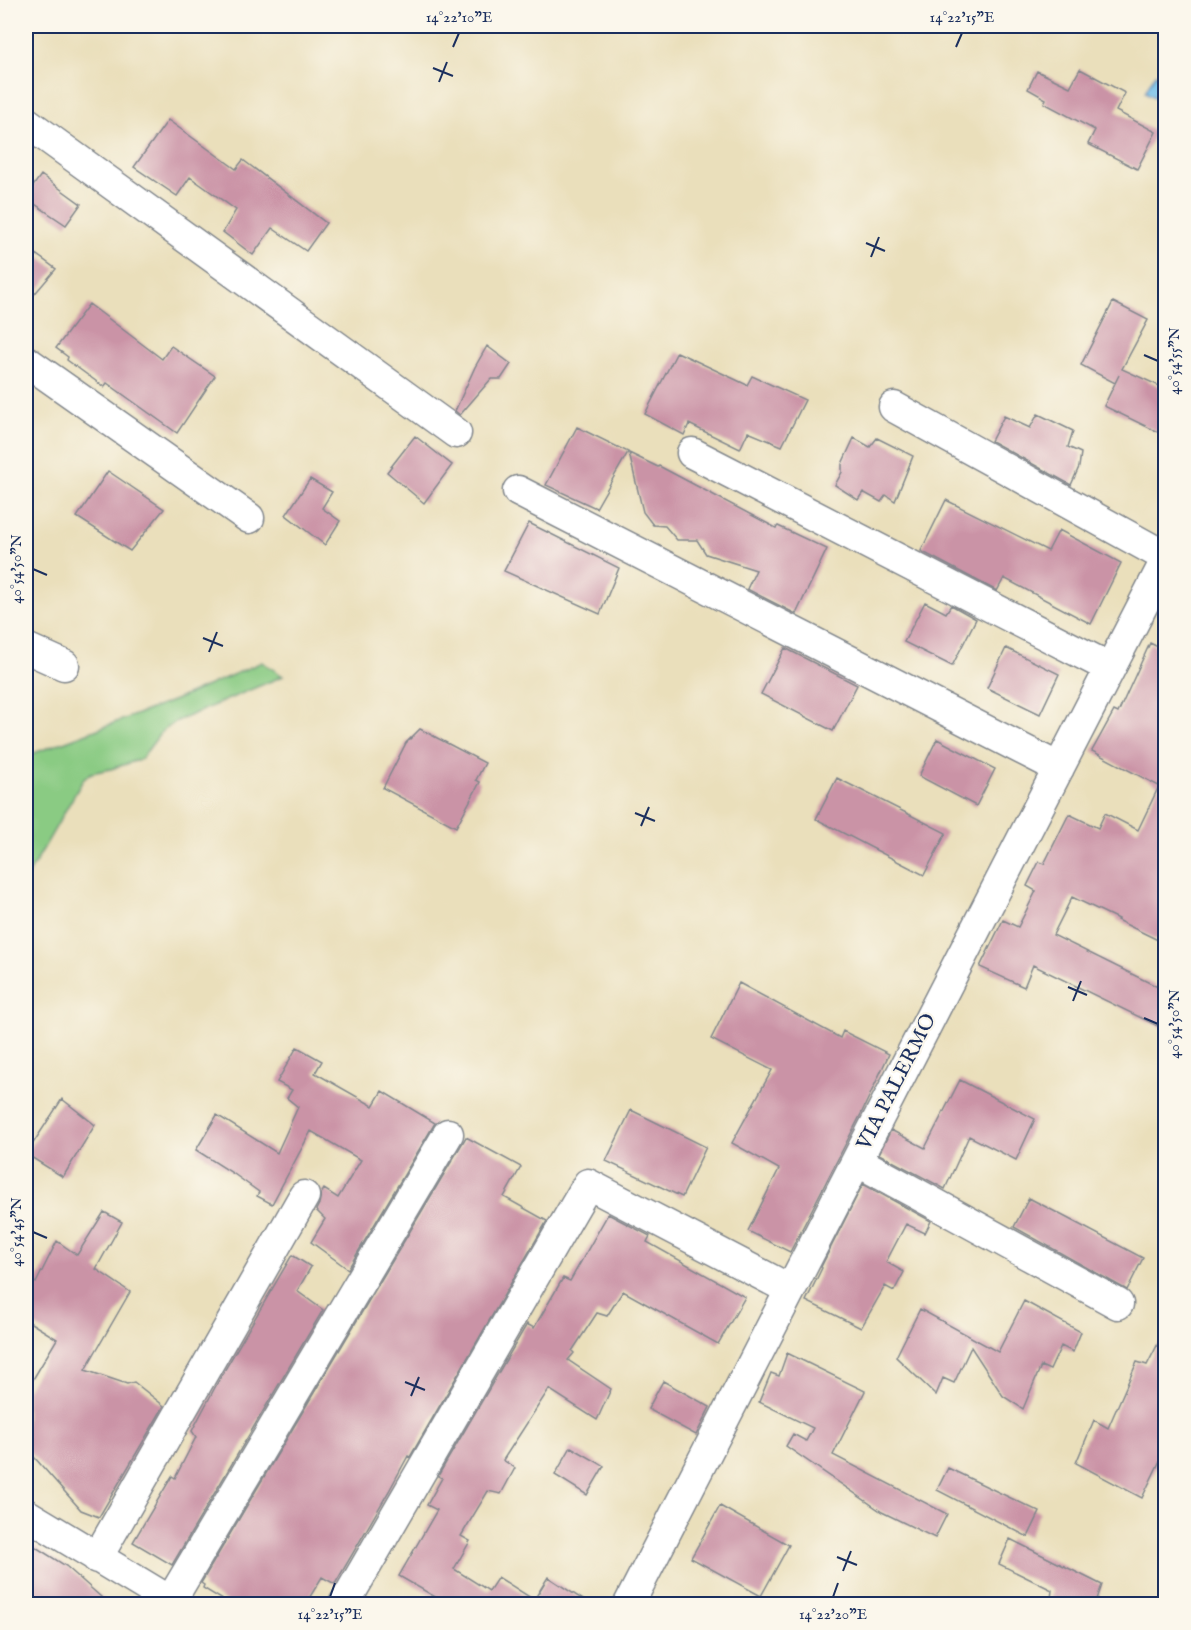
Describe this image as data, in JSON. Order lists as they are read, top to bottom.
{
  "streets": {
    "street": ["VIA PALERMO"]
  },
  "coordinates": [
    "14°22'10\"E",
    "14°22'15\"E",
    "40°54'55\"N",
    "40°54'50\"N",
    "40°54'45\"N",
    "14°22'20\"E"
  ]
}
